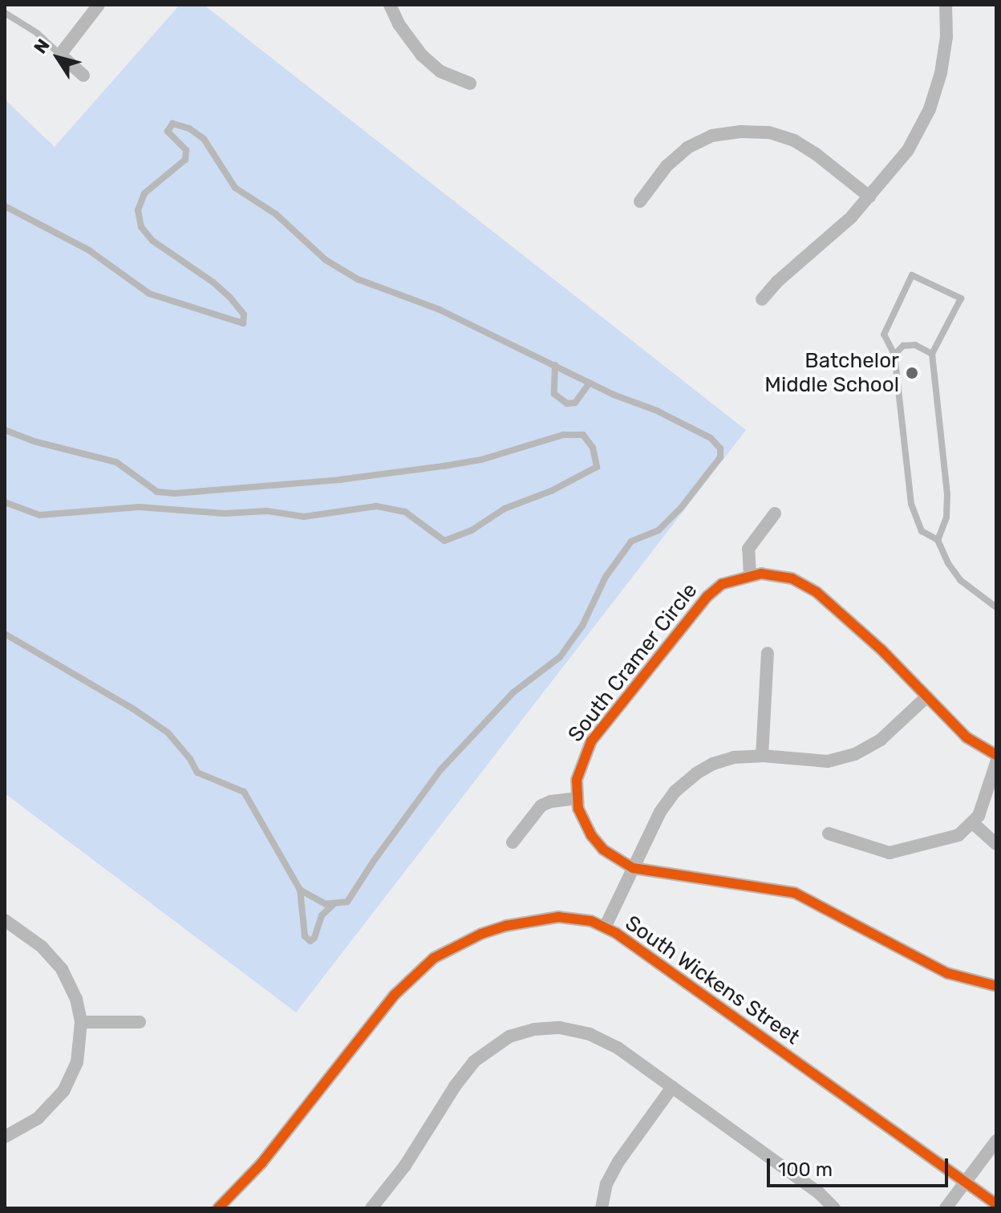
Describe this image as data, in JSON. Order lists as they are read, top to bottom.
{
  "streets": {
    "street": ["South Cramer Circle", "South Wickens Street"]
  },
  "places": ["Batchelor Middle School"],
  "scale_bar": "100 m",
  "north": "top left"
}
